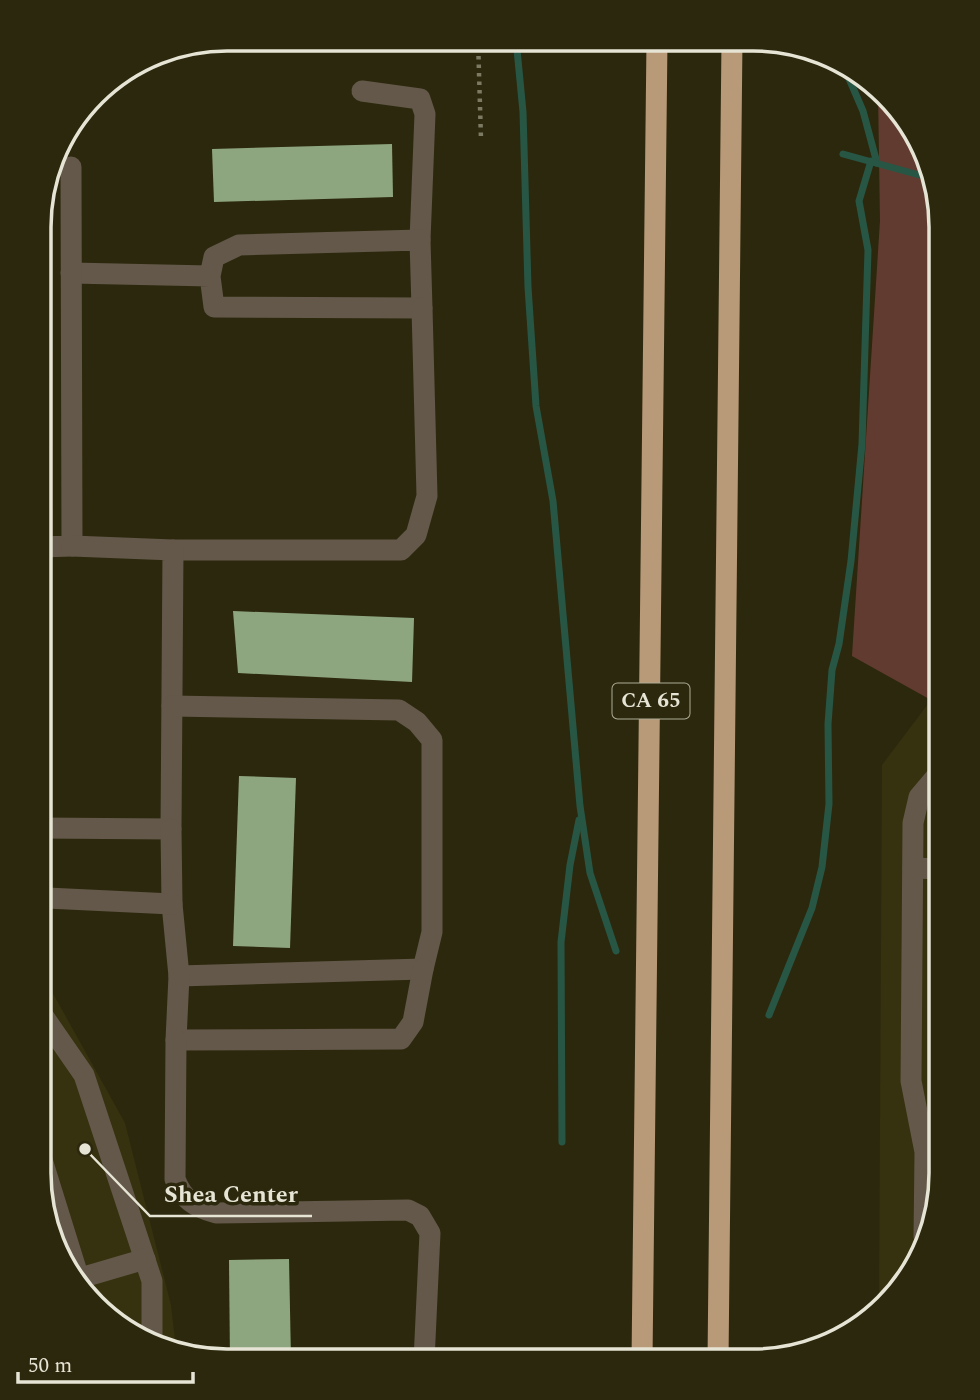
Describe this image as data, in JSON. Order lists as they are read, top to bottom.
{
  "streets": {
    "highway": ["CA 65"]
  },
  "places": ["Shea Center"],
  "scale_bar": "50 m"
}
